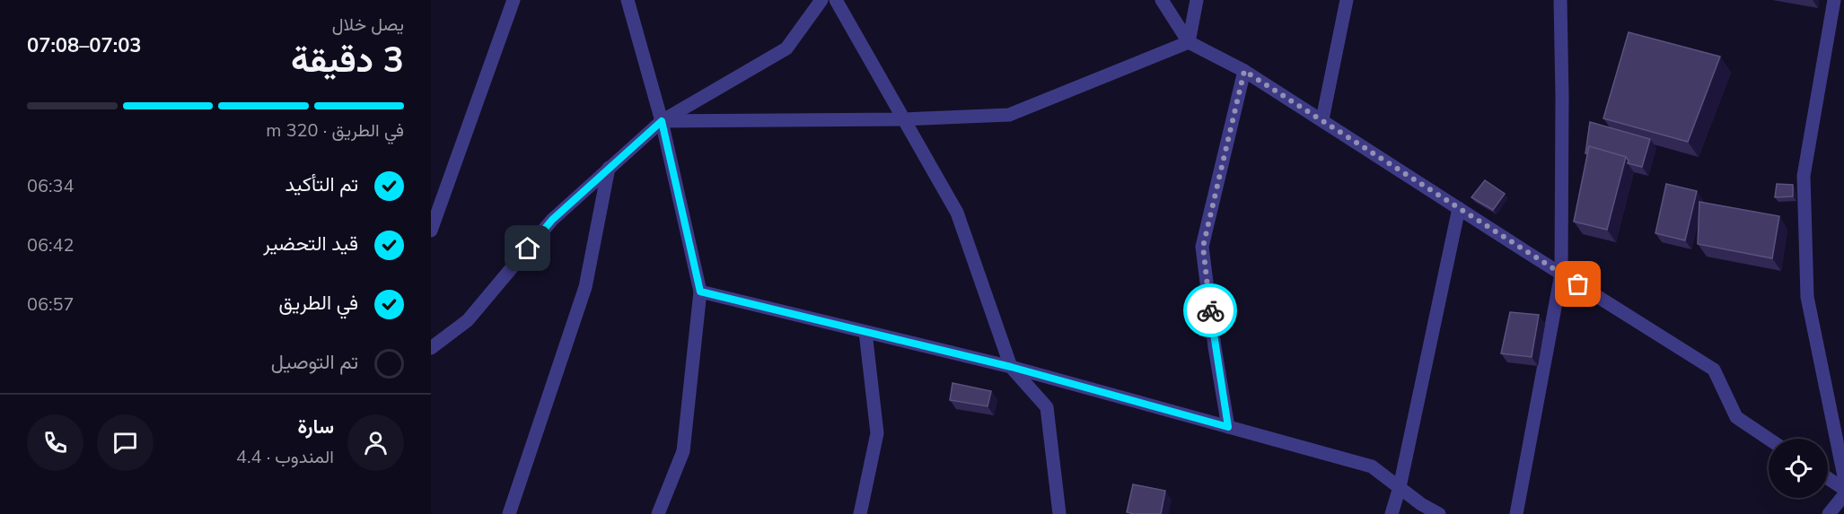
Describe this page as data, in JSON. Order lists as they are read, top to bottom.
{
  "page": {
    "heading": ["3 دقيقة", "يصل خلال", "07:03–07:08"],
    "panel": ["سارة", "المندوب · 4.4"],
    "bar": "في الطريق · 320 m",
    "list": [
      ["تم التأكيد", "06:34"],
      ["قيد التحضير", "06:42"],
      ["في الطريق", "06:57"],
      "تم التوصيل"
    ]
  }
}
